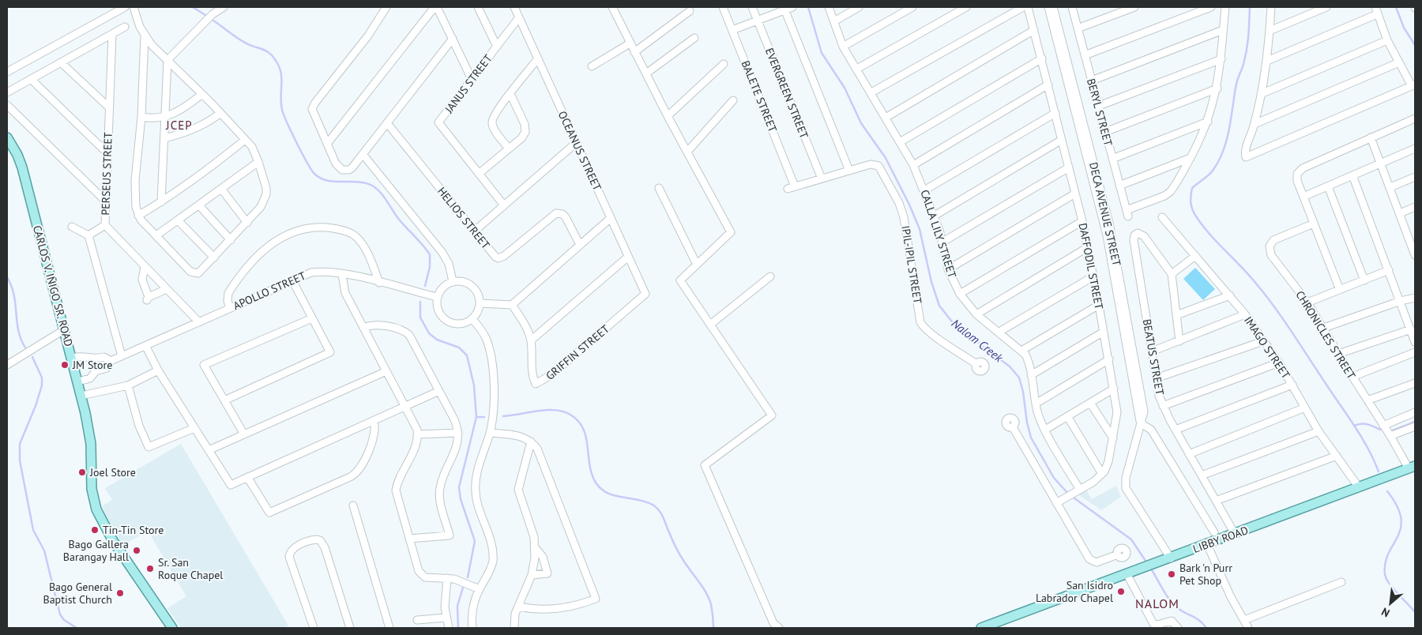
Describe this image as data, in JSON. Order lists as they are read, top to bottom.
{
  "streets": {
    "main road": ["CARLOS V. IÑIGO SR. ROAD", "LIBBY ROAD"],
    "street": [
      "JANUS STREET",
      "EVERGREEN STREET",
      "BALETE STREET",
      "BERYL STREET",
      "OCEANUS STREET",
      "PERSEUS STREET",
      "DECA AVENUE STREET",
      "HELIOS STREET",
      "CALLA LILY STREET",
      "IPIL-IPIL STREET",
      "DAFFODIL STREET",
      "APOLLO STREET",
      "CHRONICLES STREET",
      "IMAGO STREET",
      "GRIFFIN STREET",
      "BEATUS STREET"
    ]
  },
  "crossings": [
    ["JANUS STREET", "OCEANUS STREET"],
    ["EVERGREEN STREET", "IPIL-IPIL STREET"],
    ["BALETE STREET", "IPIL-IPIL STREET"],
    ["OCEANUS STREET", "GRIFFIN STREET"],
    ["PERSEUS STREET", "APOLLO STREET"],
    ["DECA AVENUE STREET", "LIBBY ROAD"],
    ["CARLOS V. IÑIGO SR. ROAD", "APOLLO STREET"],
    ["CHRONICLES STREET", "LIBBY ROAD"],
    ["IMAGO STREET", "LIBBY ROAD"],
    ["BEATUS STREET", "LIBBY ROAD"]
  ],
  "districts": ["JCEP", "NALOM"],
  "water": ["Nalom Creek"],
  "places": [
    "JM Store",
    "Joel Store",
    "Tin-Tin Store",
    "Bago Gallera Barangay Hall",
    "Sr. San Roque Chapel",
    "Bark 'n Purr Pet Shop",
    "San Isidro Labrador Chapel",
    "Bago General Baptist Church"
  ],
  "north": "bottom left"
}
